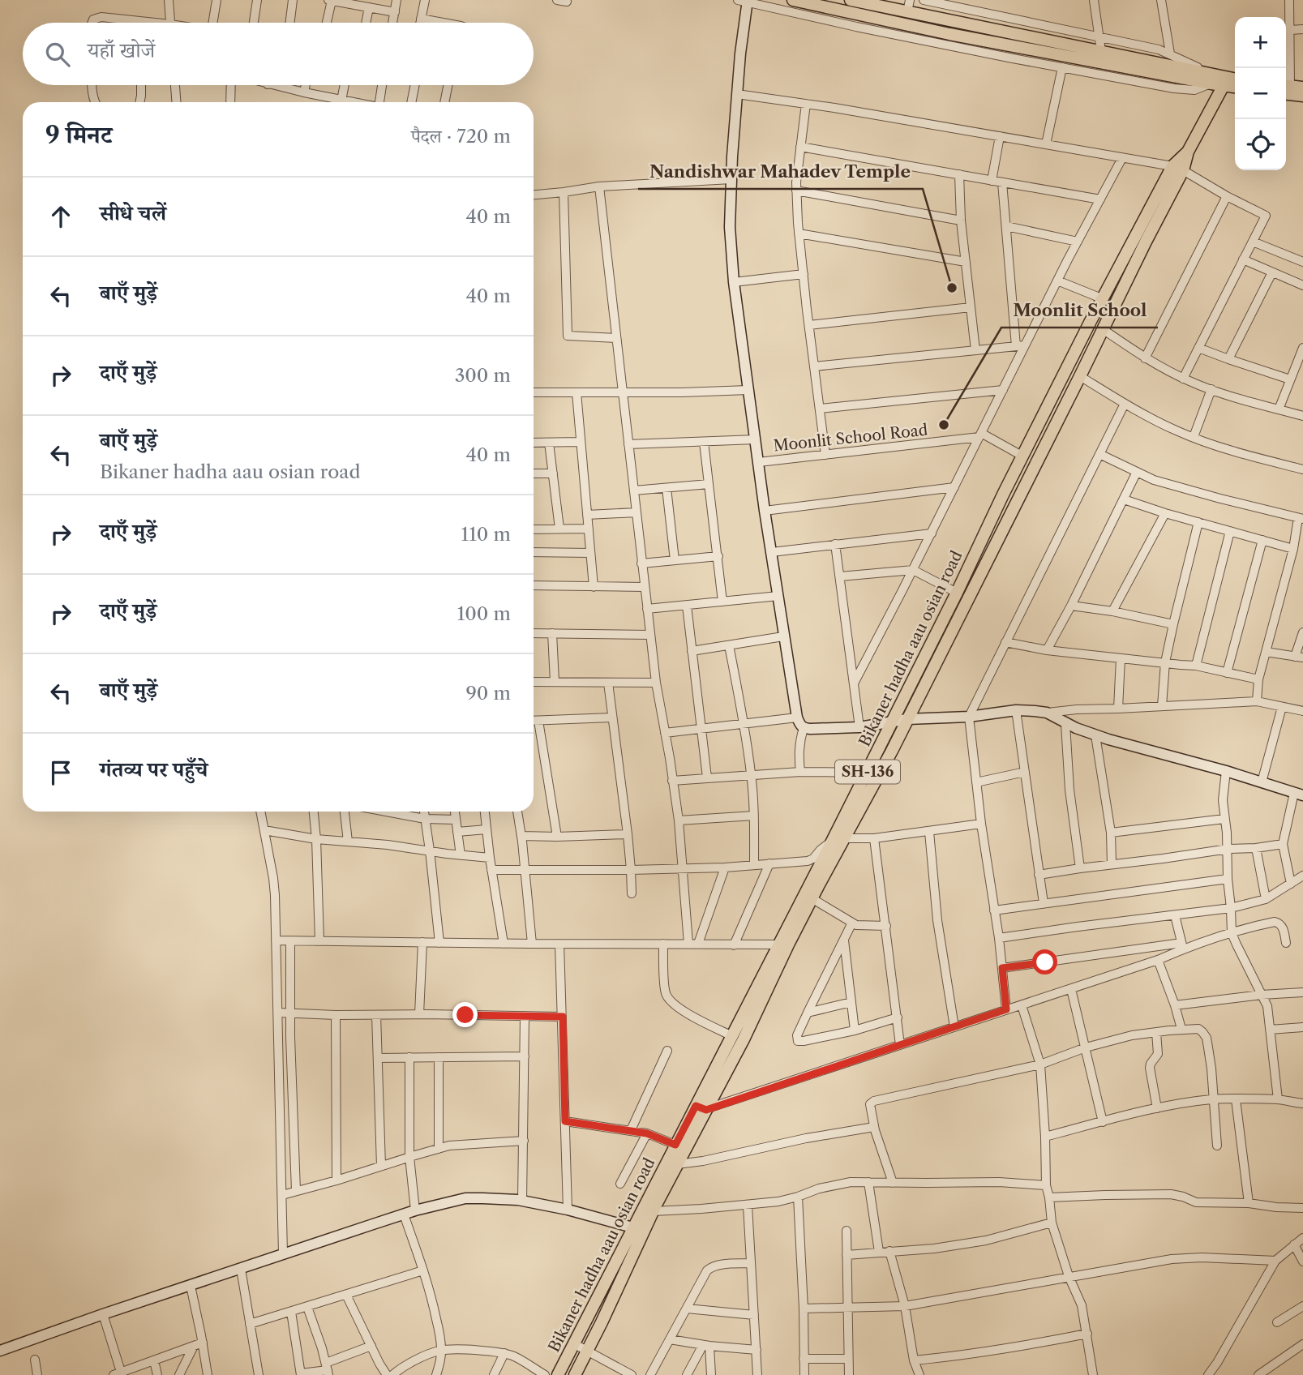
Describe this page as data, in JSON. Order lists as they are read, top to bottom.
{
  "streets": {
    "main road": ["Bikaner hadha aau osian road", "SH-136"],
    "street": ["Moonlit School Road"]
  },
  "places": ["Nandishwar Mahadev Temple", "Moonlit School"],
  "page": {
    "map_buttons": ["+", "−"],
    "search": "यहाँ खोजें",
    "heading": ["9 मिनट", "पैदल · 720 m"],
    "list": [
      ["सीधे चलें", "40 m"],
      ["बाएँ मुड़ें", "40 m"],
      ["दाएँ मुड़ें", "300 m"],
      ["बाएँ मुड़ें", "Bikaner hadha aau osian road", "40 m"],
      ["दाएँ मुड़ें", "110 m"],
      ["दाएँ मुड़ें", "100 m"],
      ["बाएँ मुड़ें", "90 m"],
      "गंतव्य पर पहुँचे"
    ]
  }
}
